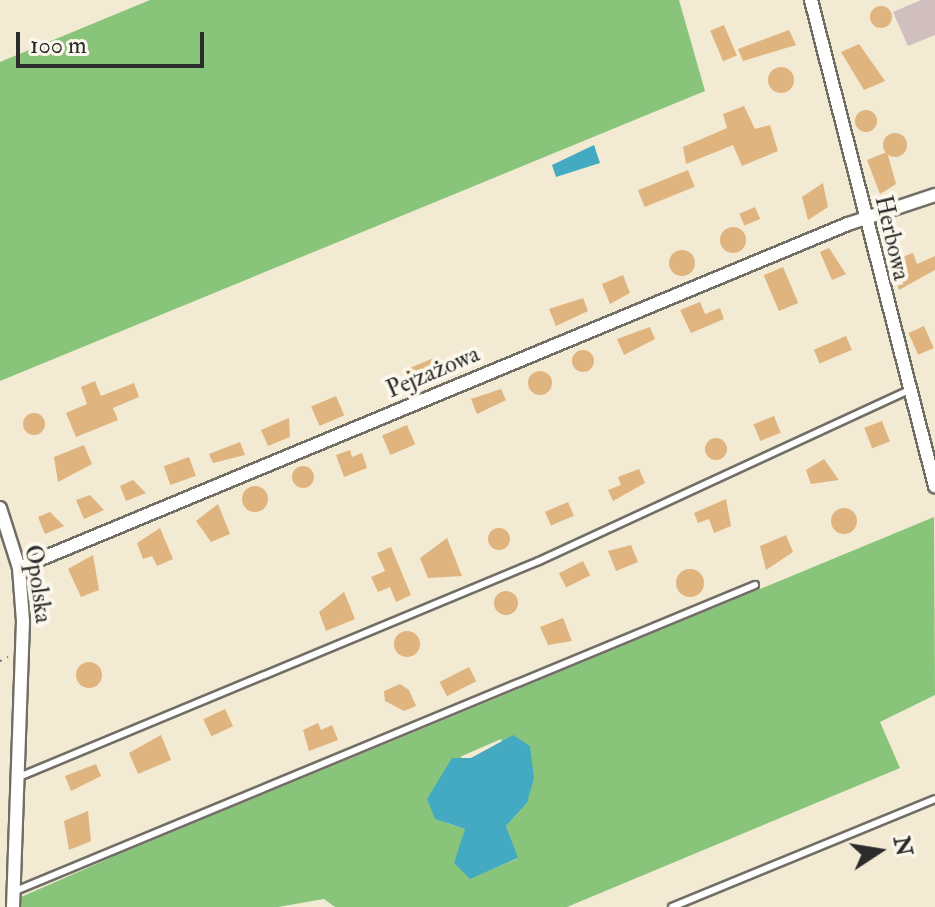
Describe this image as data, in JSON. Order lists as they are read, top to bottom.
{
  "streets": {
    "street": ["Herbowa", "Pejzażowa", "Opolska"]
  },
  "crossings": [
    ["Herbowa", "Pejzażowa"],
    ["Pejzażowa", "Opolska"]
  ],
  "scale_bar": "100 m",
  "north": "right"
}
